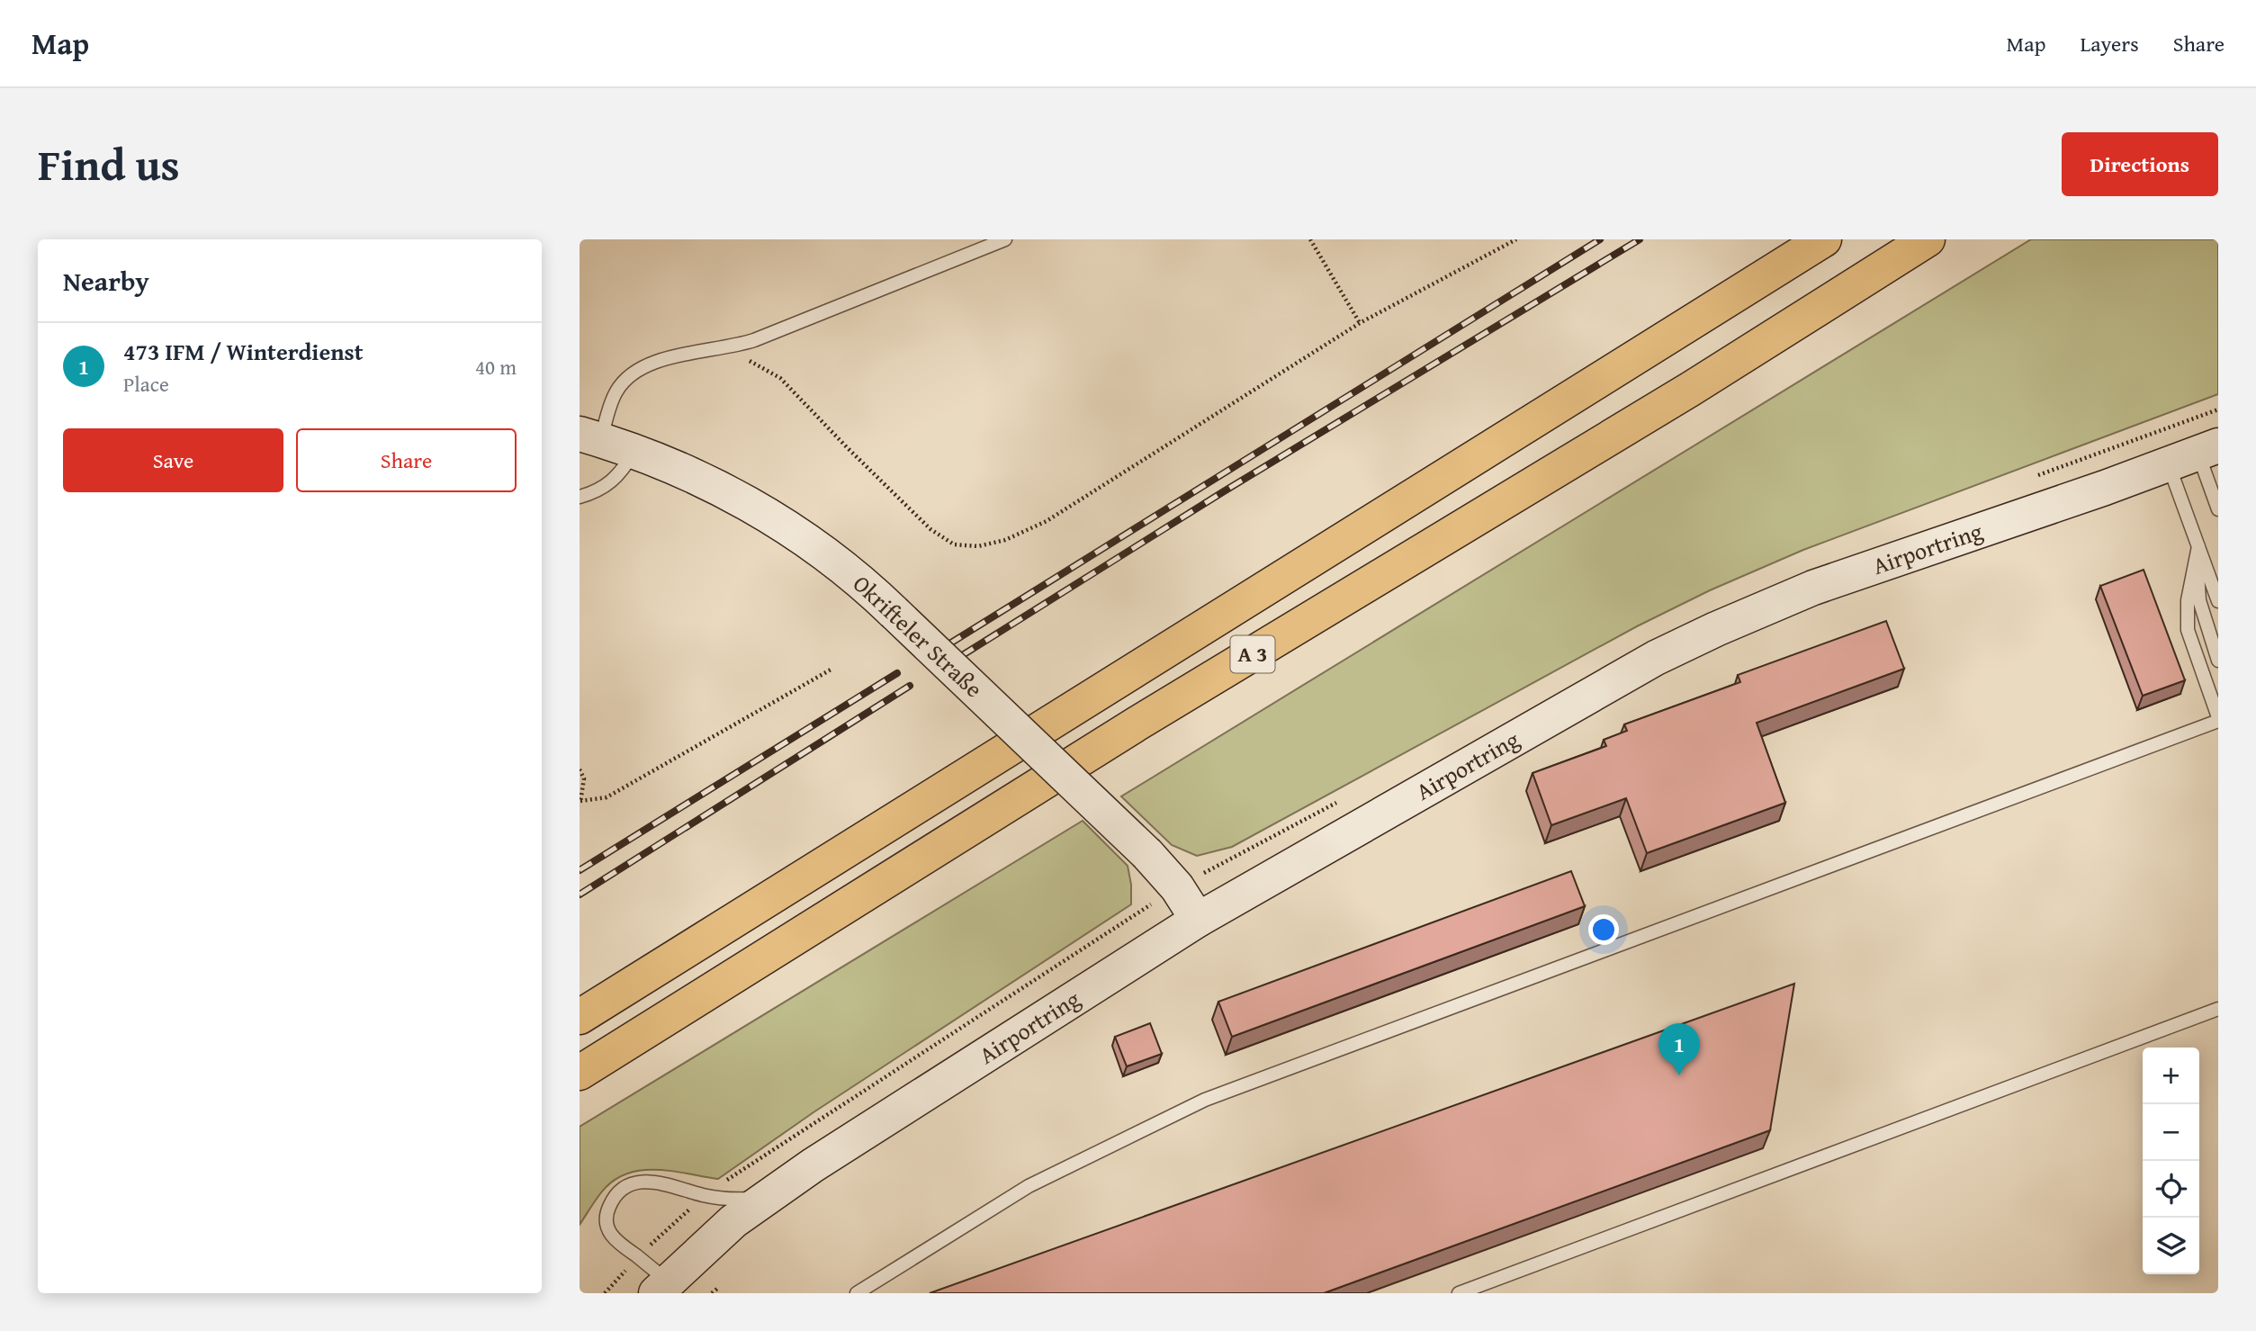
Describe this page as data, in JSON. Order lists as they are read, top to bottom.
{
  "streets": {
    "highway": ["A 3"],
    "street": ["Airportring", "Okrifteler Straße"]
  },
  "crossings": [
    ["Airportring", "Okrifteler Straße"]
  ],
  "page": {
    "header": "Map",
    "nav": ["Map", "Layers", "Share"],
    "title": "Find us",
    "buttons": [
      "Directions",
      ["Save", "Share"]
    ],
    "heading": "Nearby",
    "list": [
      {
        "mark": "1",
        "name": "473 IFM / Winterdienst",
        "note": "Place",
        "value": "40 m"
      }
    ],
    "pins": "1",
    "map_buttons": ["+", "−"]
  }
}
